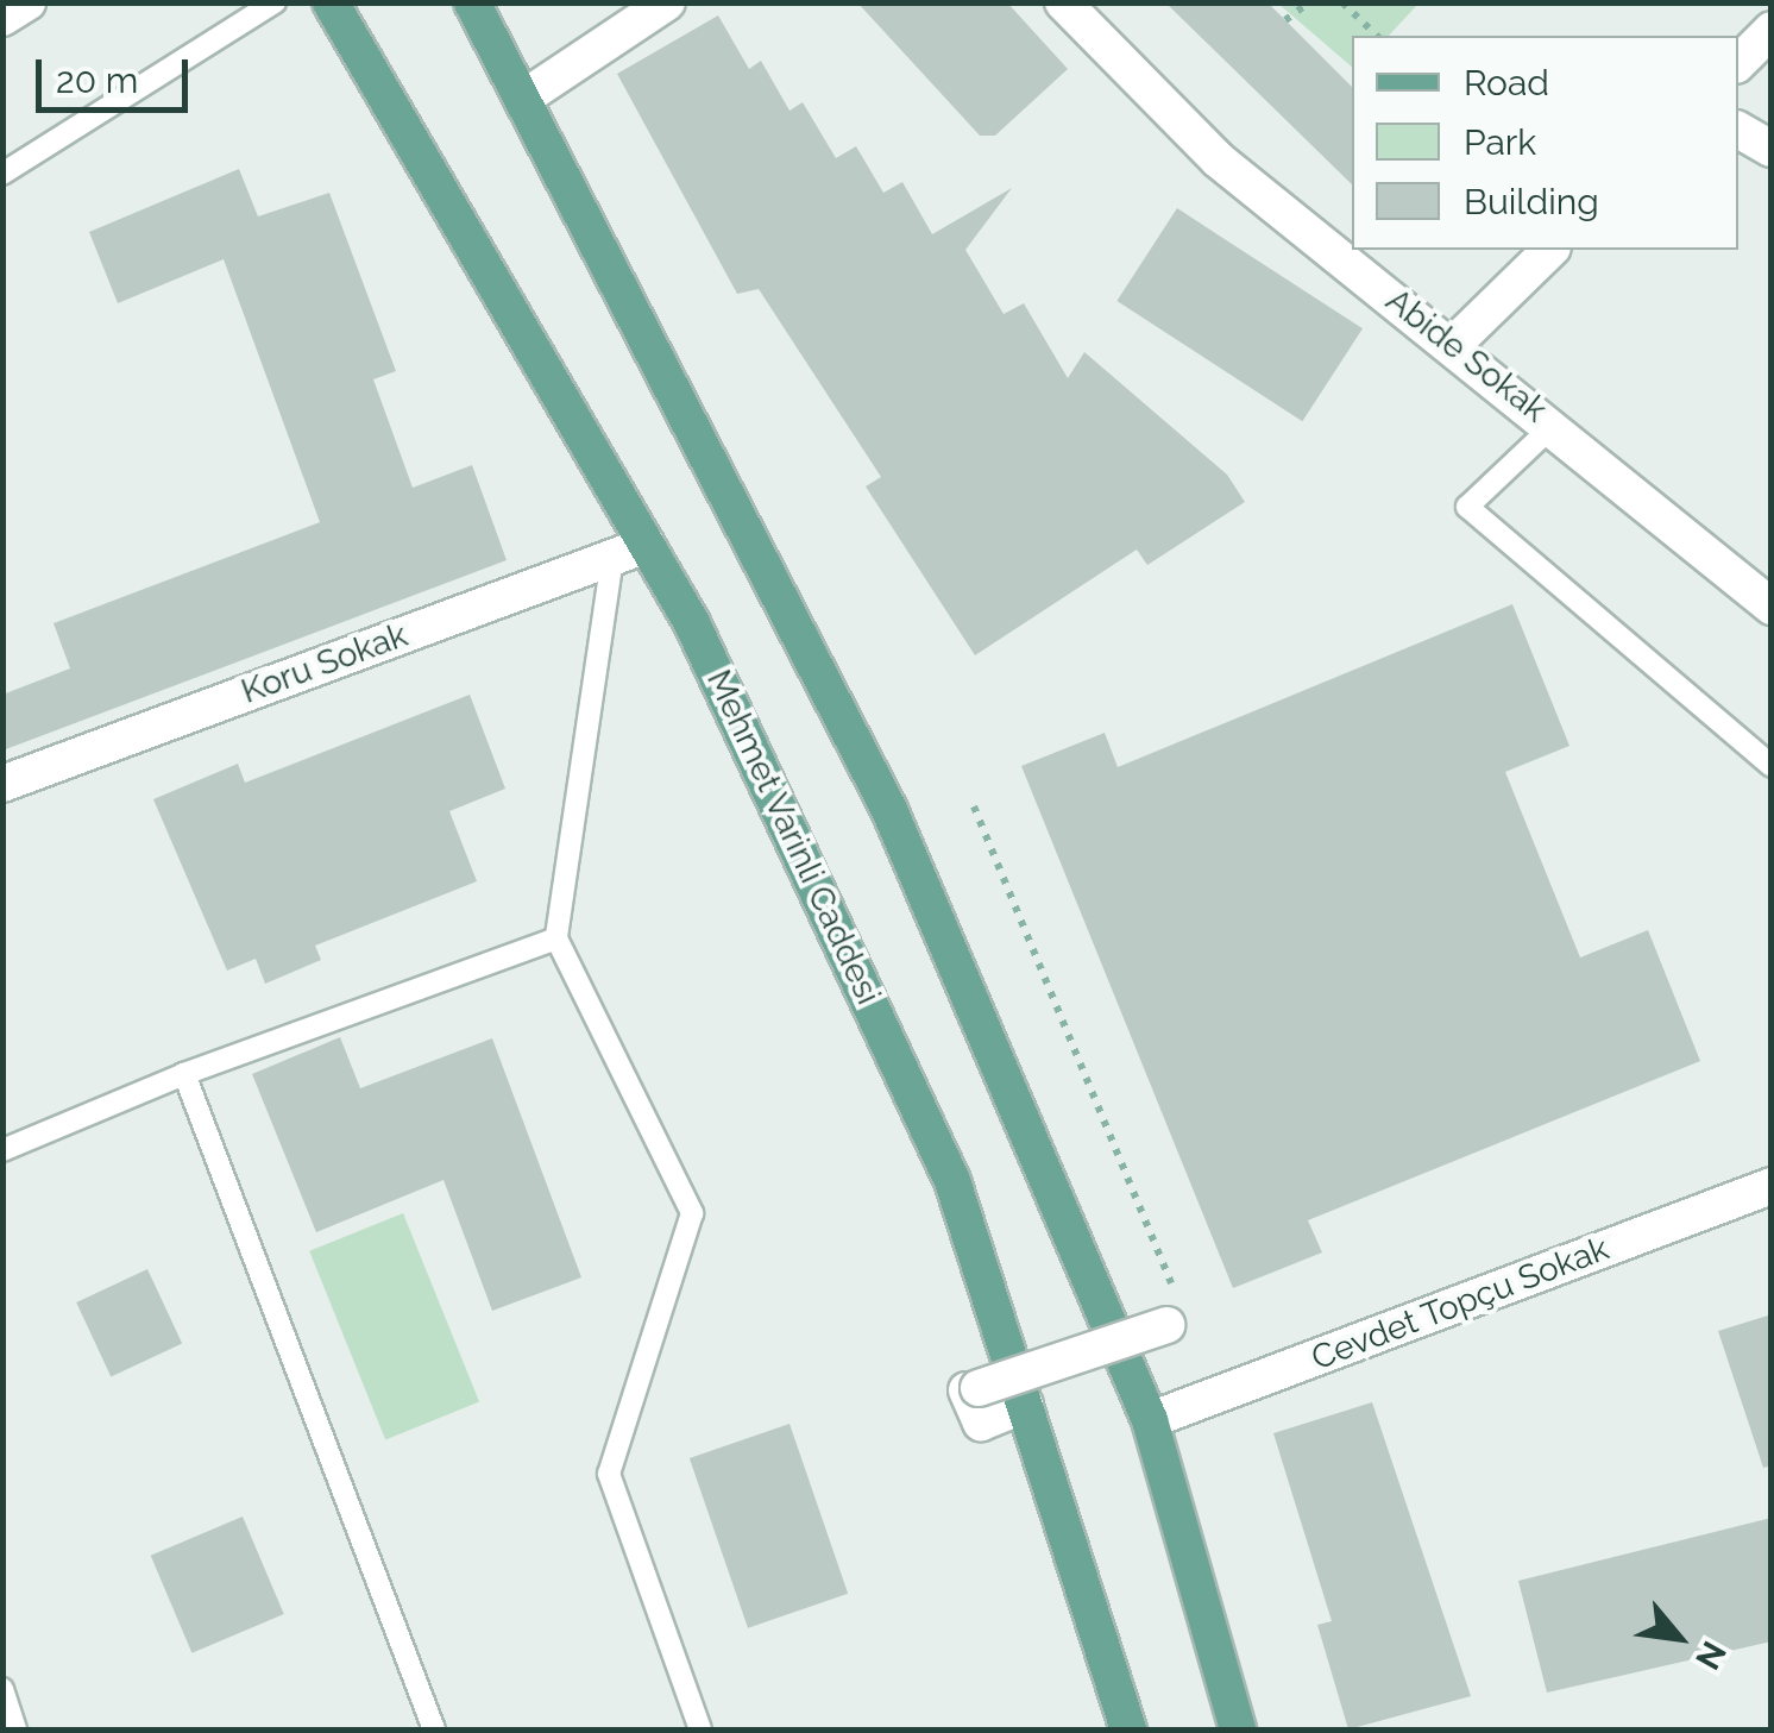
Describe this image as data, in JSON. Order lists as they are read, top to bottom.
{
  "streets": {
    "main road": ["Mehmet Varinli Caddesi"],
    "street": ["Abide Sokak", "Koru Sokak", "Cevdet Topçu Sokak"]
  },
  "crossings": [
    ["Koru Sokak", "Mehmet Varinli Caddesi"]
  ],
  "legend": ["Road", "Park", "Building"],
  "scale_bar": "20 m",
  "north": "bottom right"
}
